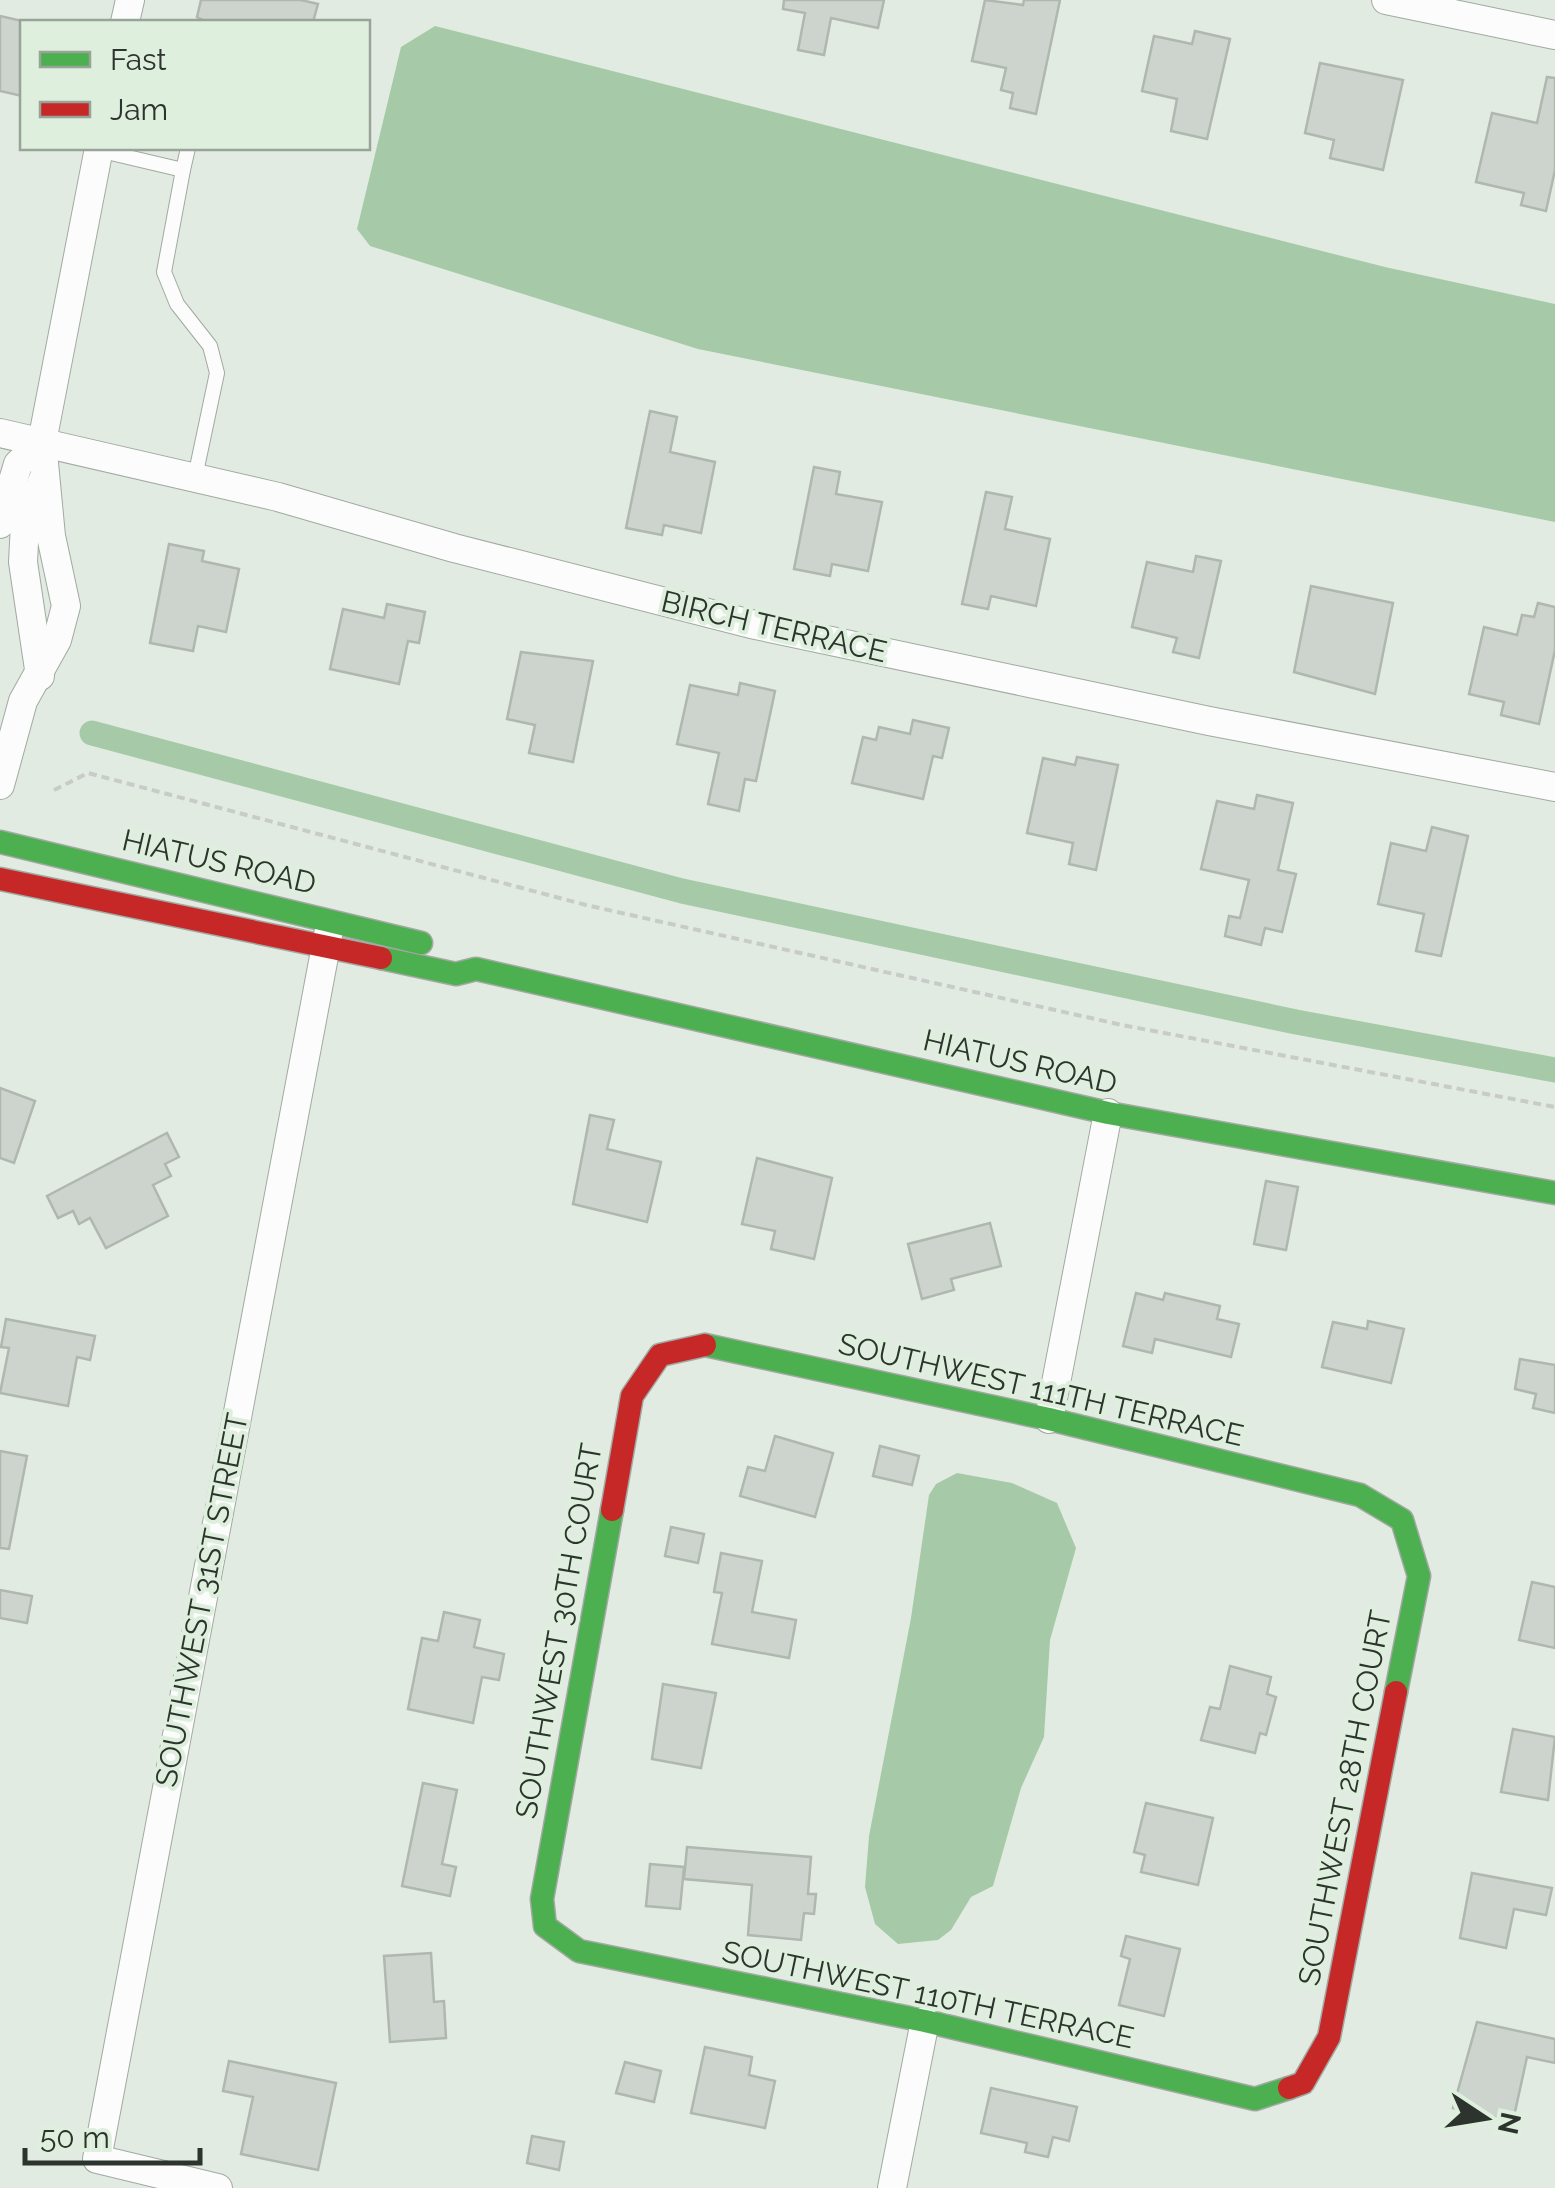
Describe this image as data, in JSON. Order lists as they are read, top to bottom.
{
  "streets": {
    "street": [
      "BIRCH TERRACE",
      "HIATUS ROAD",
      "SOUTHWEST 111TH TERRACE",
      "SOUTHWEST 31ST STREET",
      "SOUTHWEST 30TH COURT",
      "SOUTHWEST 28TH COURT",
      "SOUTHWEST 110TH TERRACE"
    ]
  },
  "crossings": [
    ["HIATUS ROAD", "SOUTHWEST 31ST STREET"],
    ["SOUTHWEST 111TH TERRACE", "SOUTHWEST 30TH COURT"],
    ["SOUTHWEST 111TH TERRACE", "SOUTHWEST 28TH COURT"],
    ["SOUTHWEST 30TH COURT", "SOUTHWEST 110TH TERRACE"],
    ["SOUTHWEST 28TH COURT", "SOUTHWEST 110TH TERRACE"]
  ],
  "legend": ["Fast", "Jam"],
  "scale_bar": "50 m",
  "north": "right"
}
